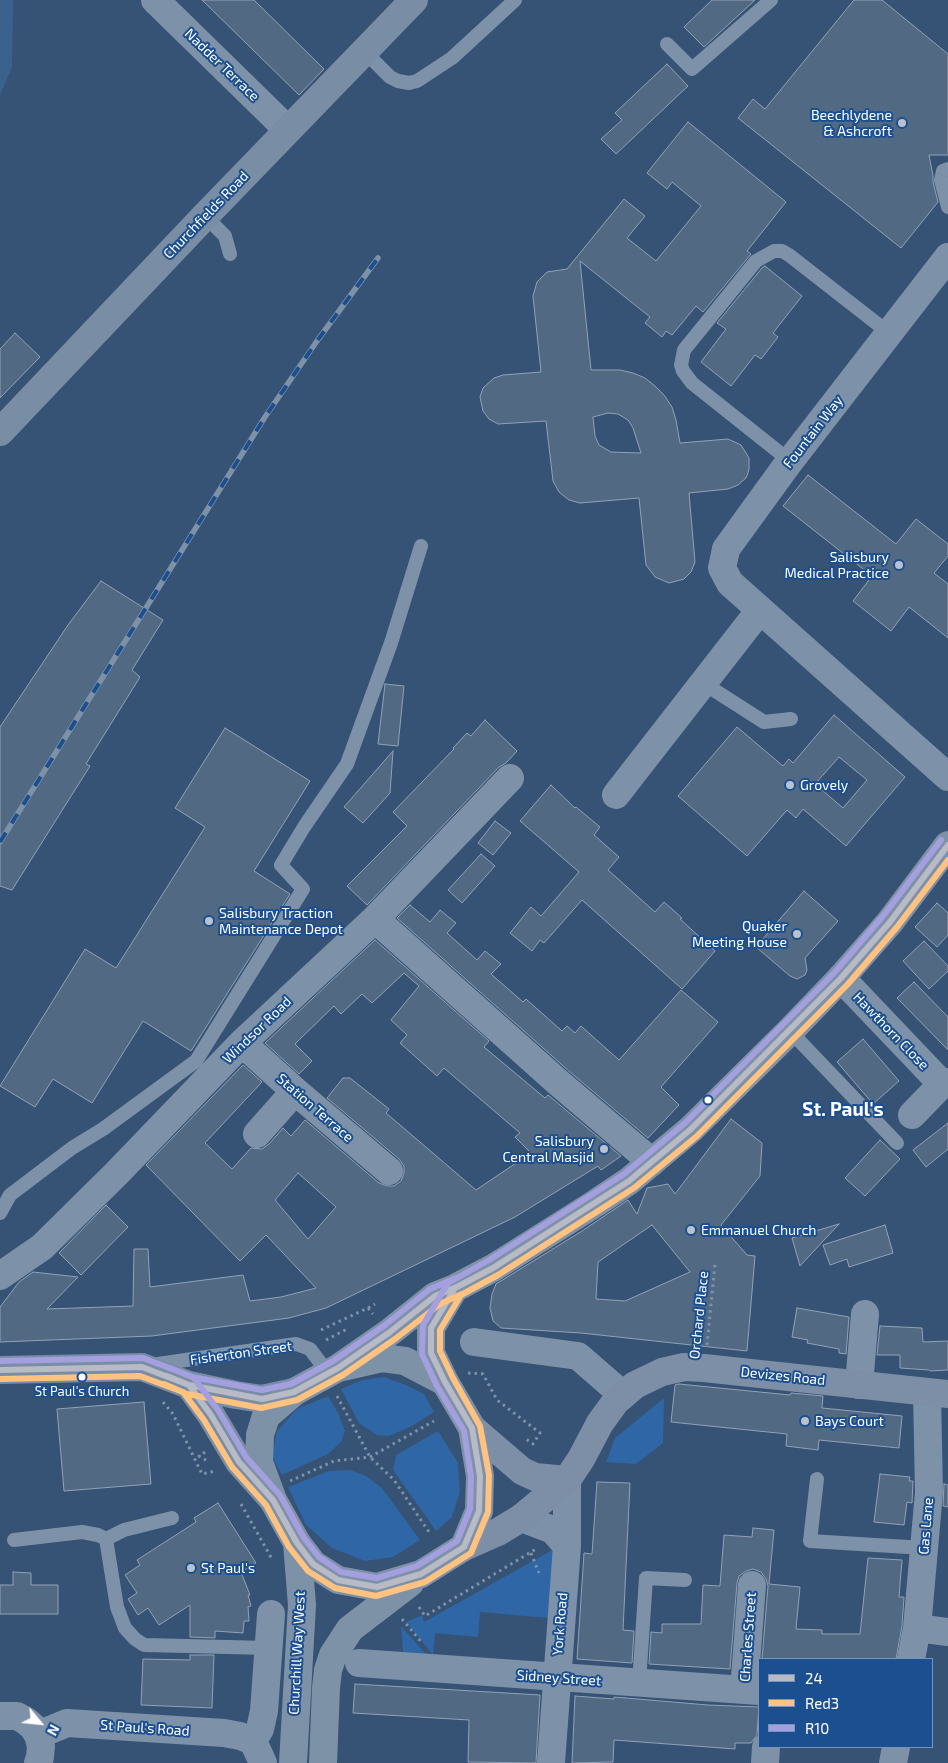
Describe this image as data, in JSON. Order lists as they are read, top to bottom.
{
  "streets": {
    "highway": ["Churchill Way West"],
    "main road": ["Devizes Road"],
    "street": [
      "Nadder Terrace",
      "Churchfields Road",
      "Fountain Way",
      "Windsor Road",
      "Hawthorn Close",
      "Station Terrace",
      "Fisherton Street",
      "Gas Lane",
      "York Road",
      "Charles Street",
      "Sidney Street",
      "St Paul's Road"
    ],
    "path": ["Orchard Place"]
  },
  "crossings": [
    ["Nadder Terrace", "Churchfields Road"],
    ["Windsor Road", "Station Terrace"],
    ["Orchard Place", "Devizes Road"],
    ["Devizes Road", "Gas Lane"],
    ["Devizes Road", "York Road"],
    ["York Road", "Sidney Street"],
    ["Charles Street", "Sidney Street"]
  ],
  "districts": ["St. Paul's"],
  "places": [
    "Beechlydene & Ashcroft",
    "Salisbury Medical Practice",
    "Grovely",
    "Salisbury Traction Maintenance Depot",
    "Quaker Meeting House",
    "Salisbury Central Masjid",
    "Emmanuel Church",
    "St Paul's Church",
    "Bays Court",
    "St Paul's"
  ],
  "lines": ["transit line R10", "transit line 24", "transit line Red3"],
  "legend": ["24", "Red3", "R10"],
  "north": "bottom right"
}
